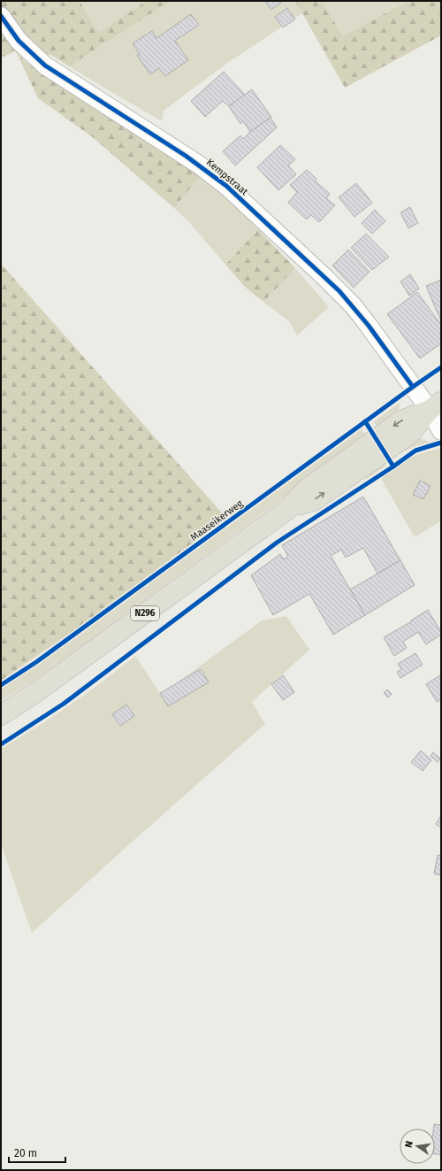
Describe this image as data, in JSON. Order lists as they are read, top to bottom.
{
  "streets": {
    "main road": ["N296"],
    "street": ["Kempstraat"],
    "cycle path": ["Maaseikerweg"]
  },
  "crossings": [
    ["Kempstraat", "N296"]
  ],
  "scale_bar": "20 m",
  "north": "left"
}
